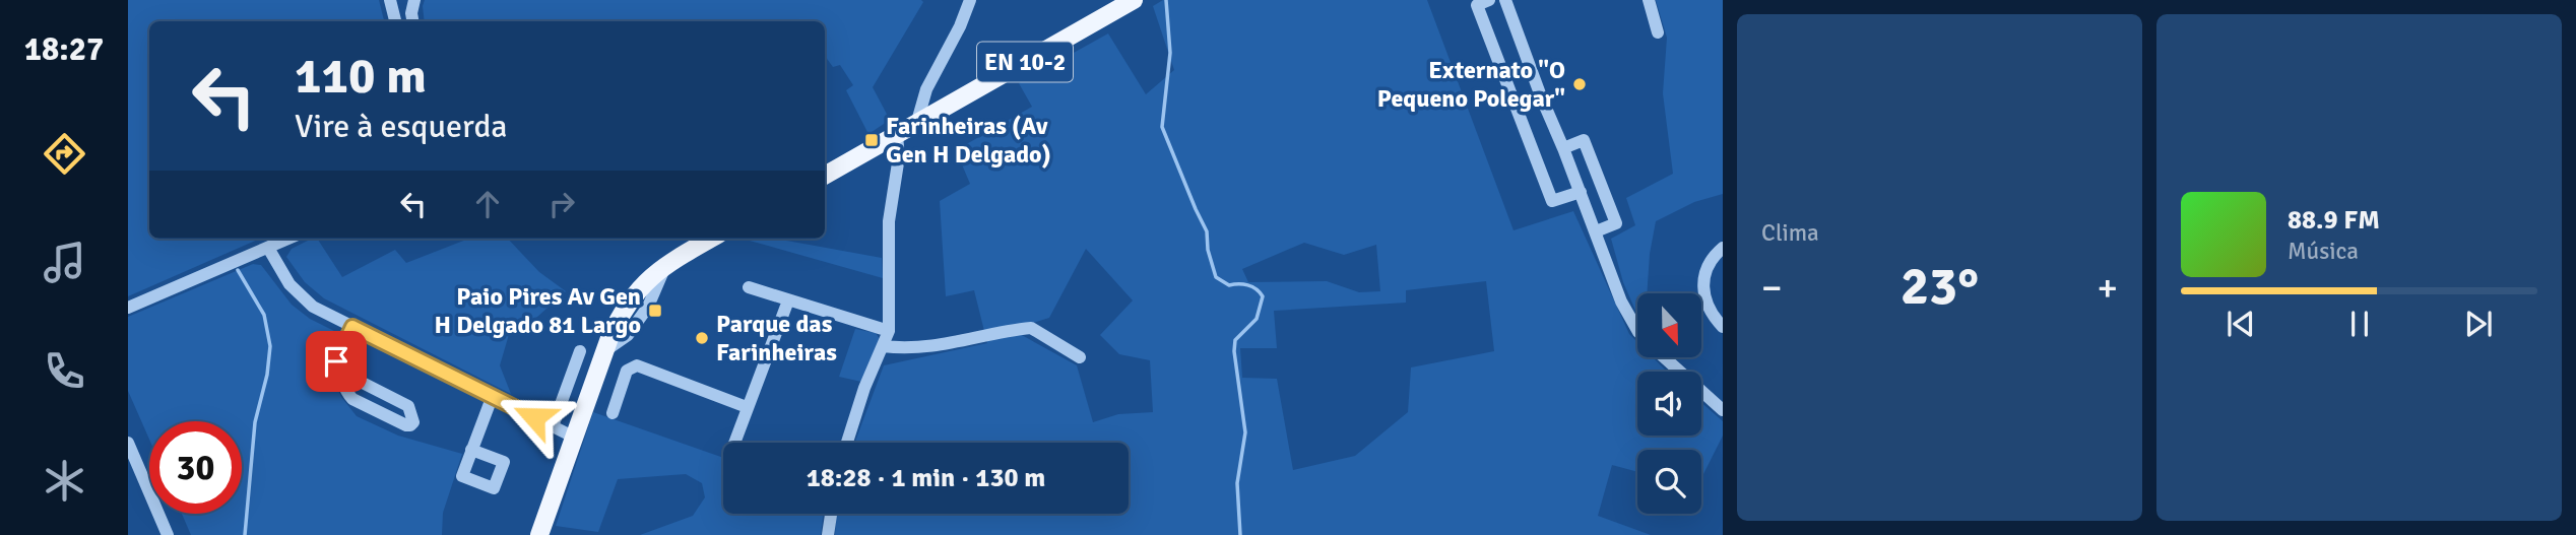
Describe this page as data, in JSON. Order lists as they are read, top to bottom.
{
  "streets": {
    "main road": ["EN 10-2"]
  },
  "places": {
    "other": ["Externato \"O Pequeno Polegar\"", "Parque das Farinheiras"],
    "transit": ["Farinheiras (Av Gen H Delgado)", "Paio Pires Av Gen H Delgado 81 Largo"]
  },
  "north": "bottom",
  "page": {
    "tabs": "18:27",
    "tile": "Clima",
    "turn": ["110 m", "Vire à esquerda"],
    "song": ["88.9 FM", "Música"],
    "heat": ["−", "23°", "+"],
    "limit": "30",
    "trip": "18:28 · 1 min · 130 m"
  }
}
